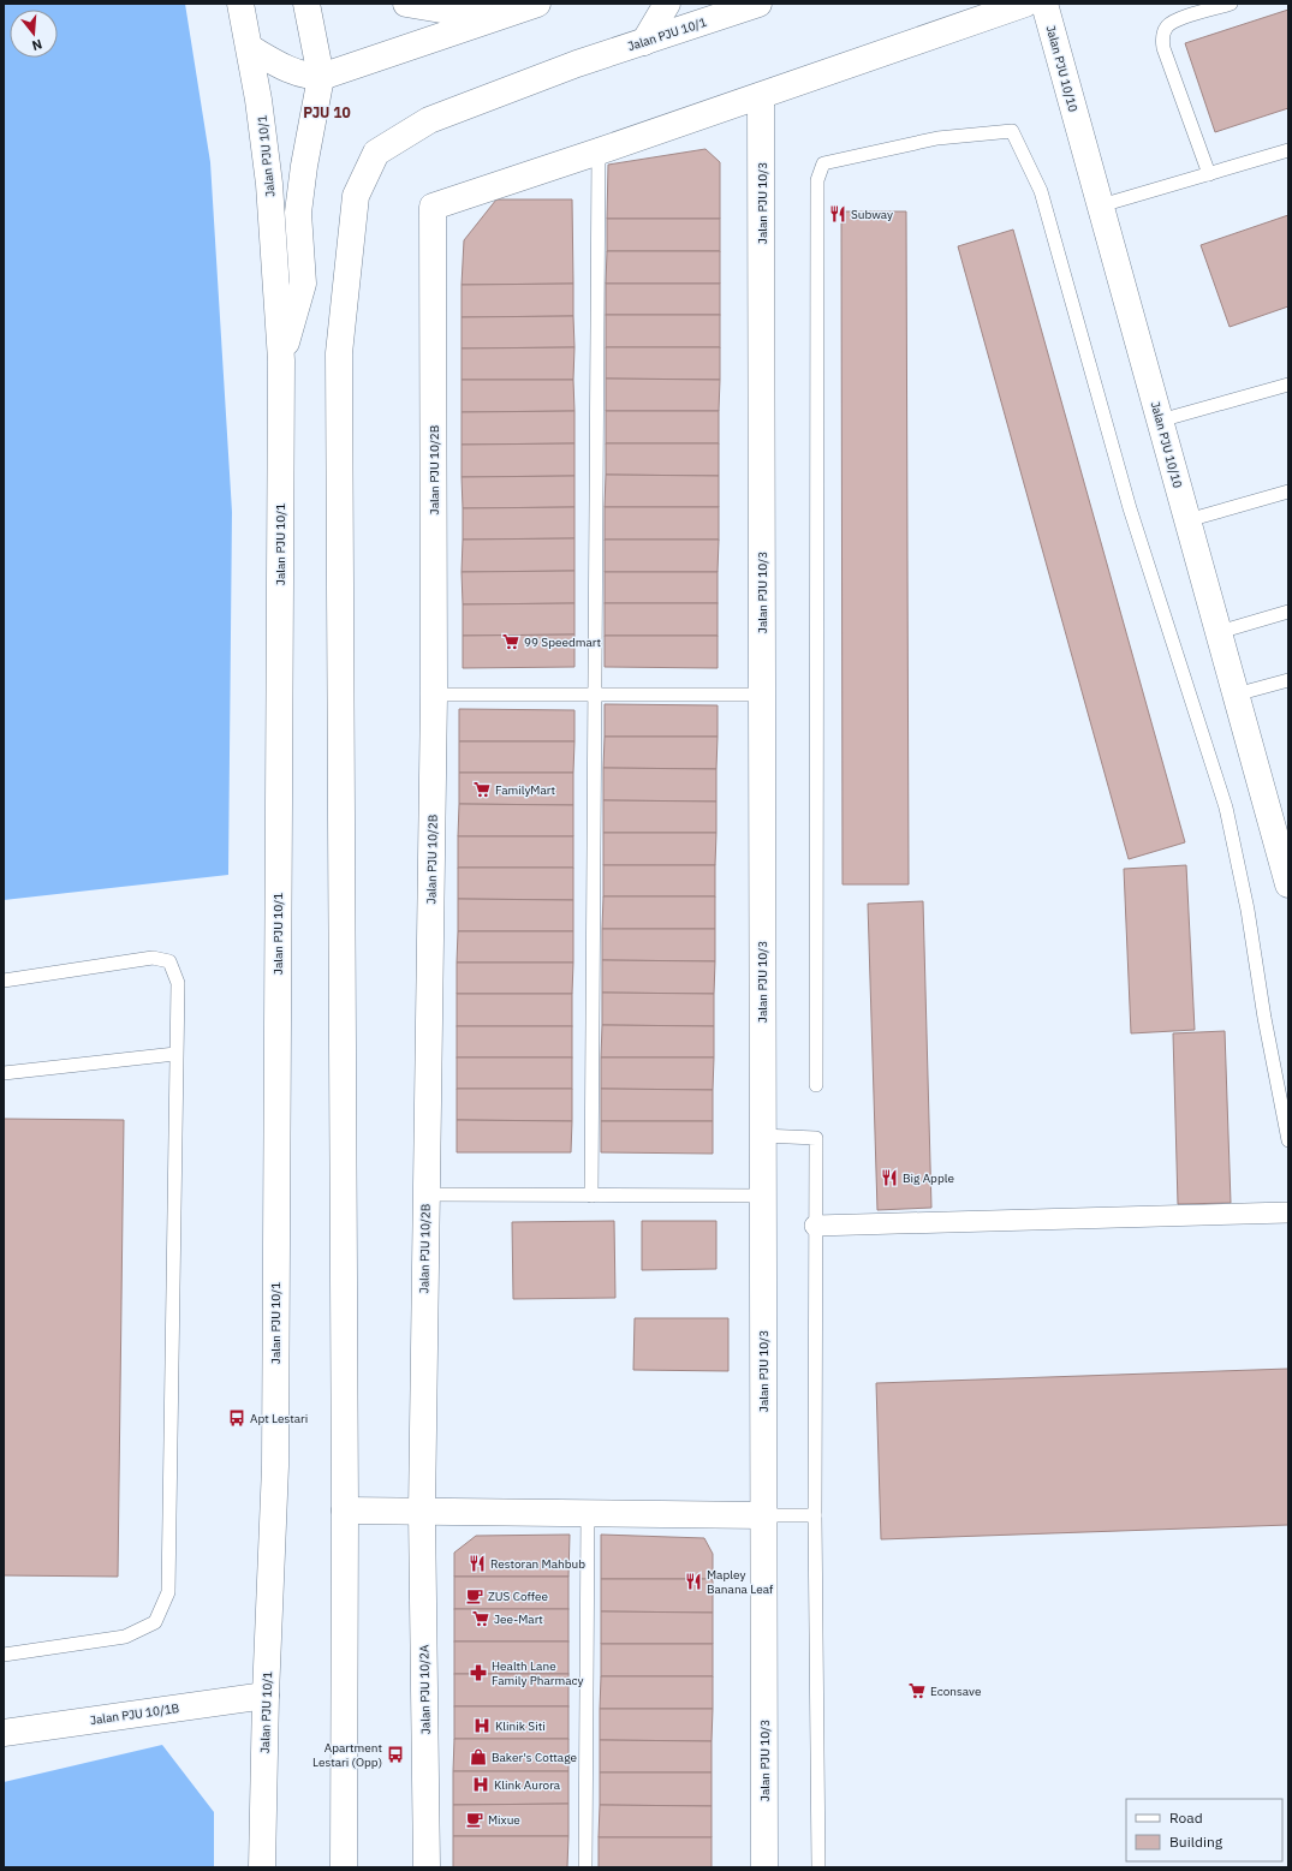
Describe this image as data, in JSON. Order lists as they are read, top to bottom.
{
  "streets": {
    "street": [
      "Jalan PJU 10/1",
      "Jalan PJU 10/10",
      "Jalan PJU 10/3",
      "Jalan PJU 10/2B",
      "Jalan PJU 10/2A",
      "Jalan PJU 10/1B"
    ]
  },
  "crossings": [
    ["Jalan PJU 10/1", "Jalan PJU 10/1B"],
    ["Jalan PJU 10/2B", "Jalan PJU 10/2A"]
  ],
  "districts": ["PJU 10"],
  "places": {
    "restaurant": [
      "Subway",
      "Big Apple",
      "Restoran Mahbub",
      "Mapley Banana Leaf"
    ],
    "supermarket": [
      "99 Speedmart",
      "FamilyMart",
      "Jee-Mart",
      "Econsave"
    ],
    "bus stop": ["Apt Lestari", "Apartment Lestari (Opp)"],
    "cafe": ["ZUS Coffee", "Mixue"],
    "pharmacy": ["Health Lane Family Pharmacy"],
    "hospital": ["Klinik Siti", "Klink Aurora"],
    "shop": ["Baker's Cottage"]
  },
  "legend": ["Road", "Building"],
  "north": "bottom"
}
